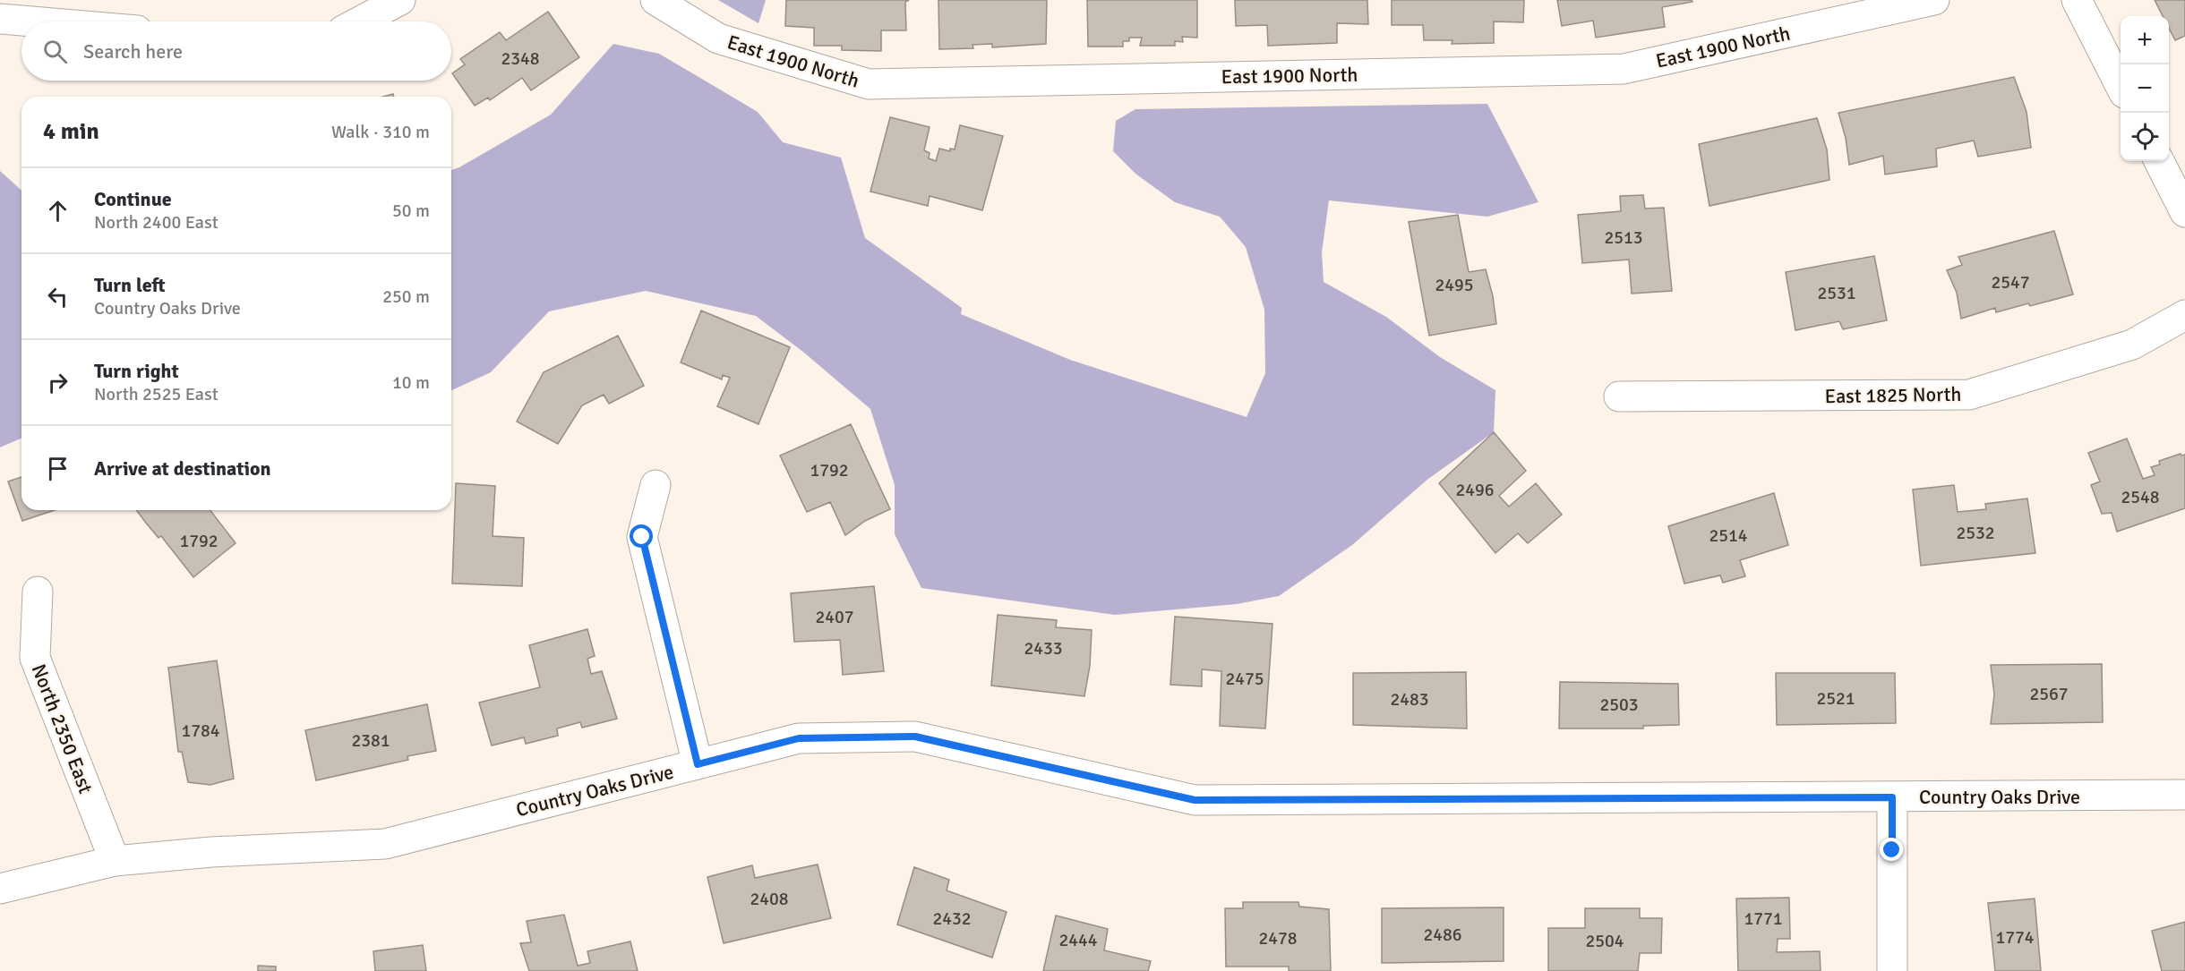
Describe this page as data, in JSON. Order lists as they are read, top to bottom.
{
  "streets": {
    "street": [
      "East 1900 North",
      "East 1825 North",
      "North 2350 East",
      "Country Oaks Drive"
    ]
  },
  "crossings": [
    ["North 2350 East", "Country Oaks Drive"]
  ],
  "house_numbers": [
    "2348",
    "2513",
    "2547",
    "2495",
    "2531",
    "1792",
    "2496",
    "2548",
    "2532",
    "2514",
    "1792",
    "2407",
    "2433",
    "2475",
    "2567",
    "2521",
    "2483",
    "2503",
    "1784",
    "2381",
    "2408",
    "2432",
    "1771",
    "2486",
    "1774",
    "2478",
    "2444",
    "2504"
  ],
  "page": {
    "map_buttons": ["+", "−"],
    "search": "Search here",
    "heading": ["4 min", "Walk · 310 m"],
    "list": [
      ["Continue", "North 2400 East", "50 m"],
      ["Turn left", "Country Oaks Drive", "250 m"],
      ["Turn right", "North 2525 East", "10 m"],
      "Arrive at destination"
    ]
  }
}
